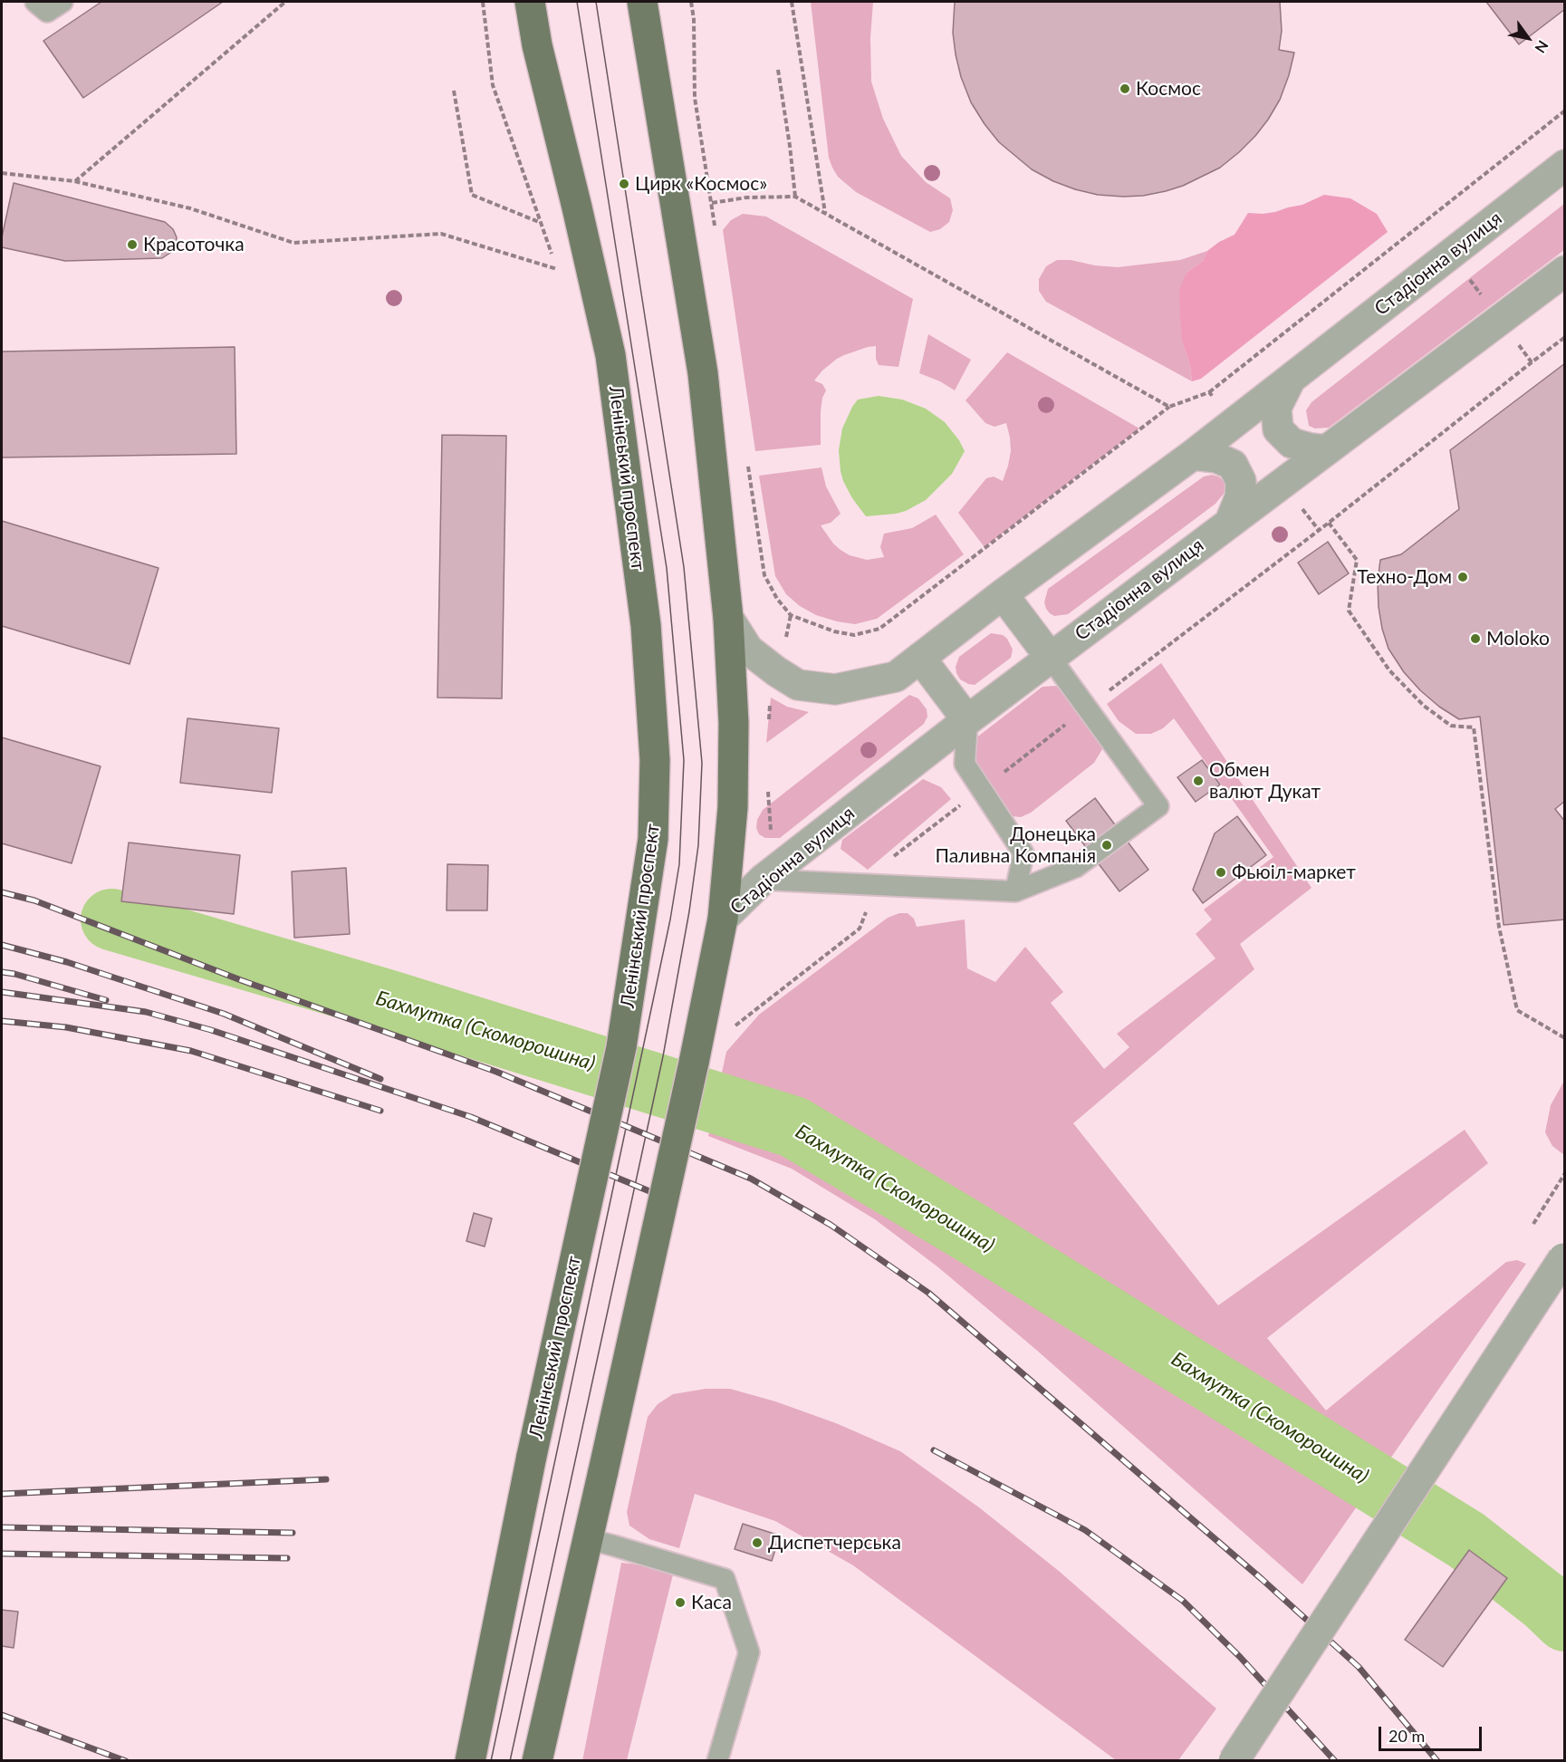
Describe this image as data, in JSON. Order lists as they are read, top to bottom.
{
  "streets": {
    "main road": ["Ленінський проспект"],
    "street": ["Стадіонна вулиця"]
  },
  "water": ["Бахмутка (Скоморошина)"],
  "places": [
    "Космос",
    "Цирк «Космос»",
    "Красоточка",
    "Техно-Дом",
    "Moloko",
    "Обмен валют Дукат",
    "Донецька Паливна Компанія",
    "Фьюіл-маркет",
    "Диспетчерська",
    "Каса"
  ],
  "scale_bar": "20 m",
  "north": "bottom right"
}
